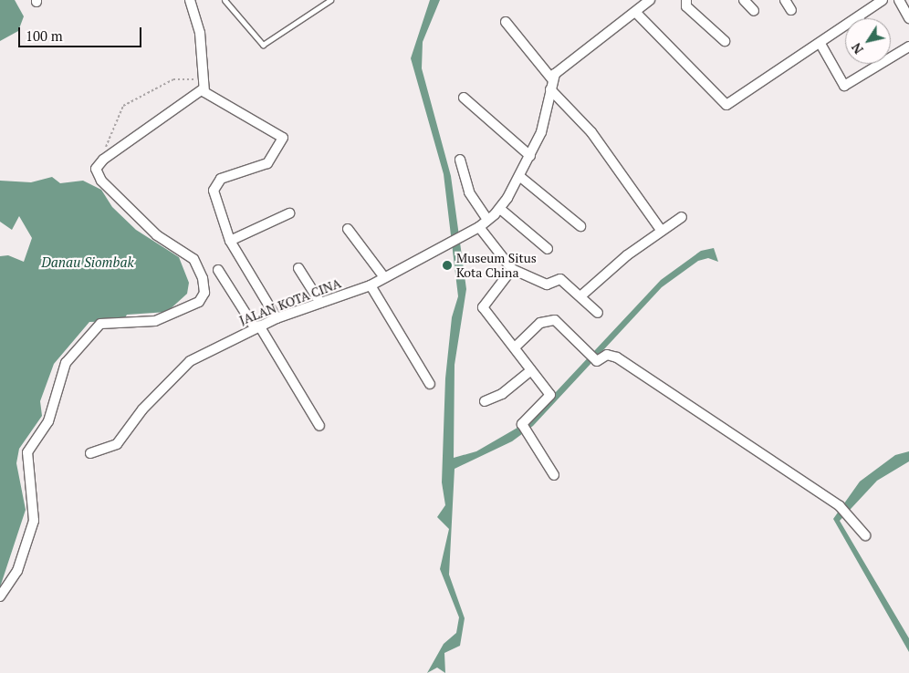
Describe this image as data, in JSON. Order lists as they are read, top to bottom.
{
  "streets": {
    "street": ["JALAN KOTA CINA"]
  },
  "water": ["Danau Siombak"],
  "places": ["Museum Situs Kota China"],
  "scale_bar": "100 m",
  "north": "bottom left"
}
